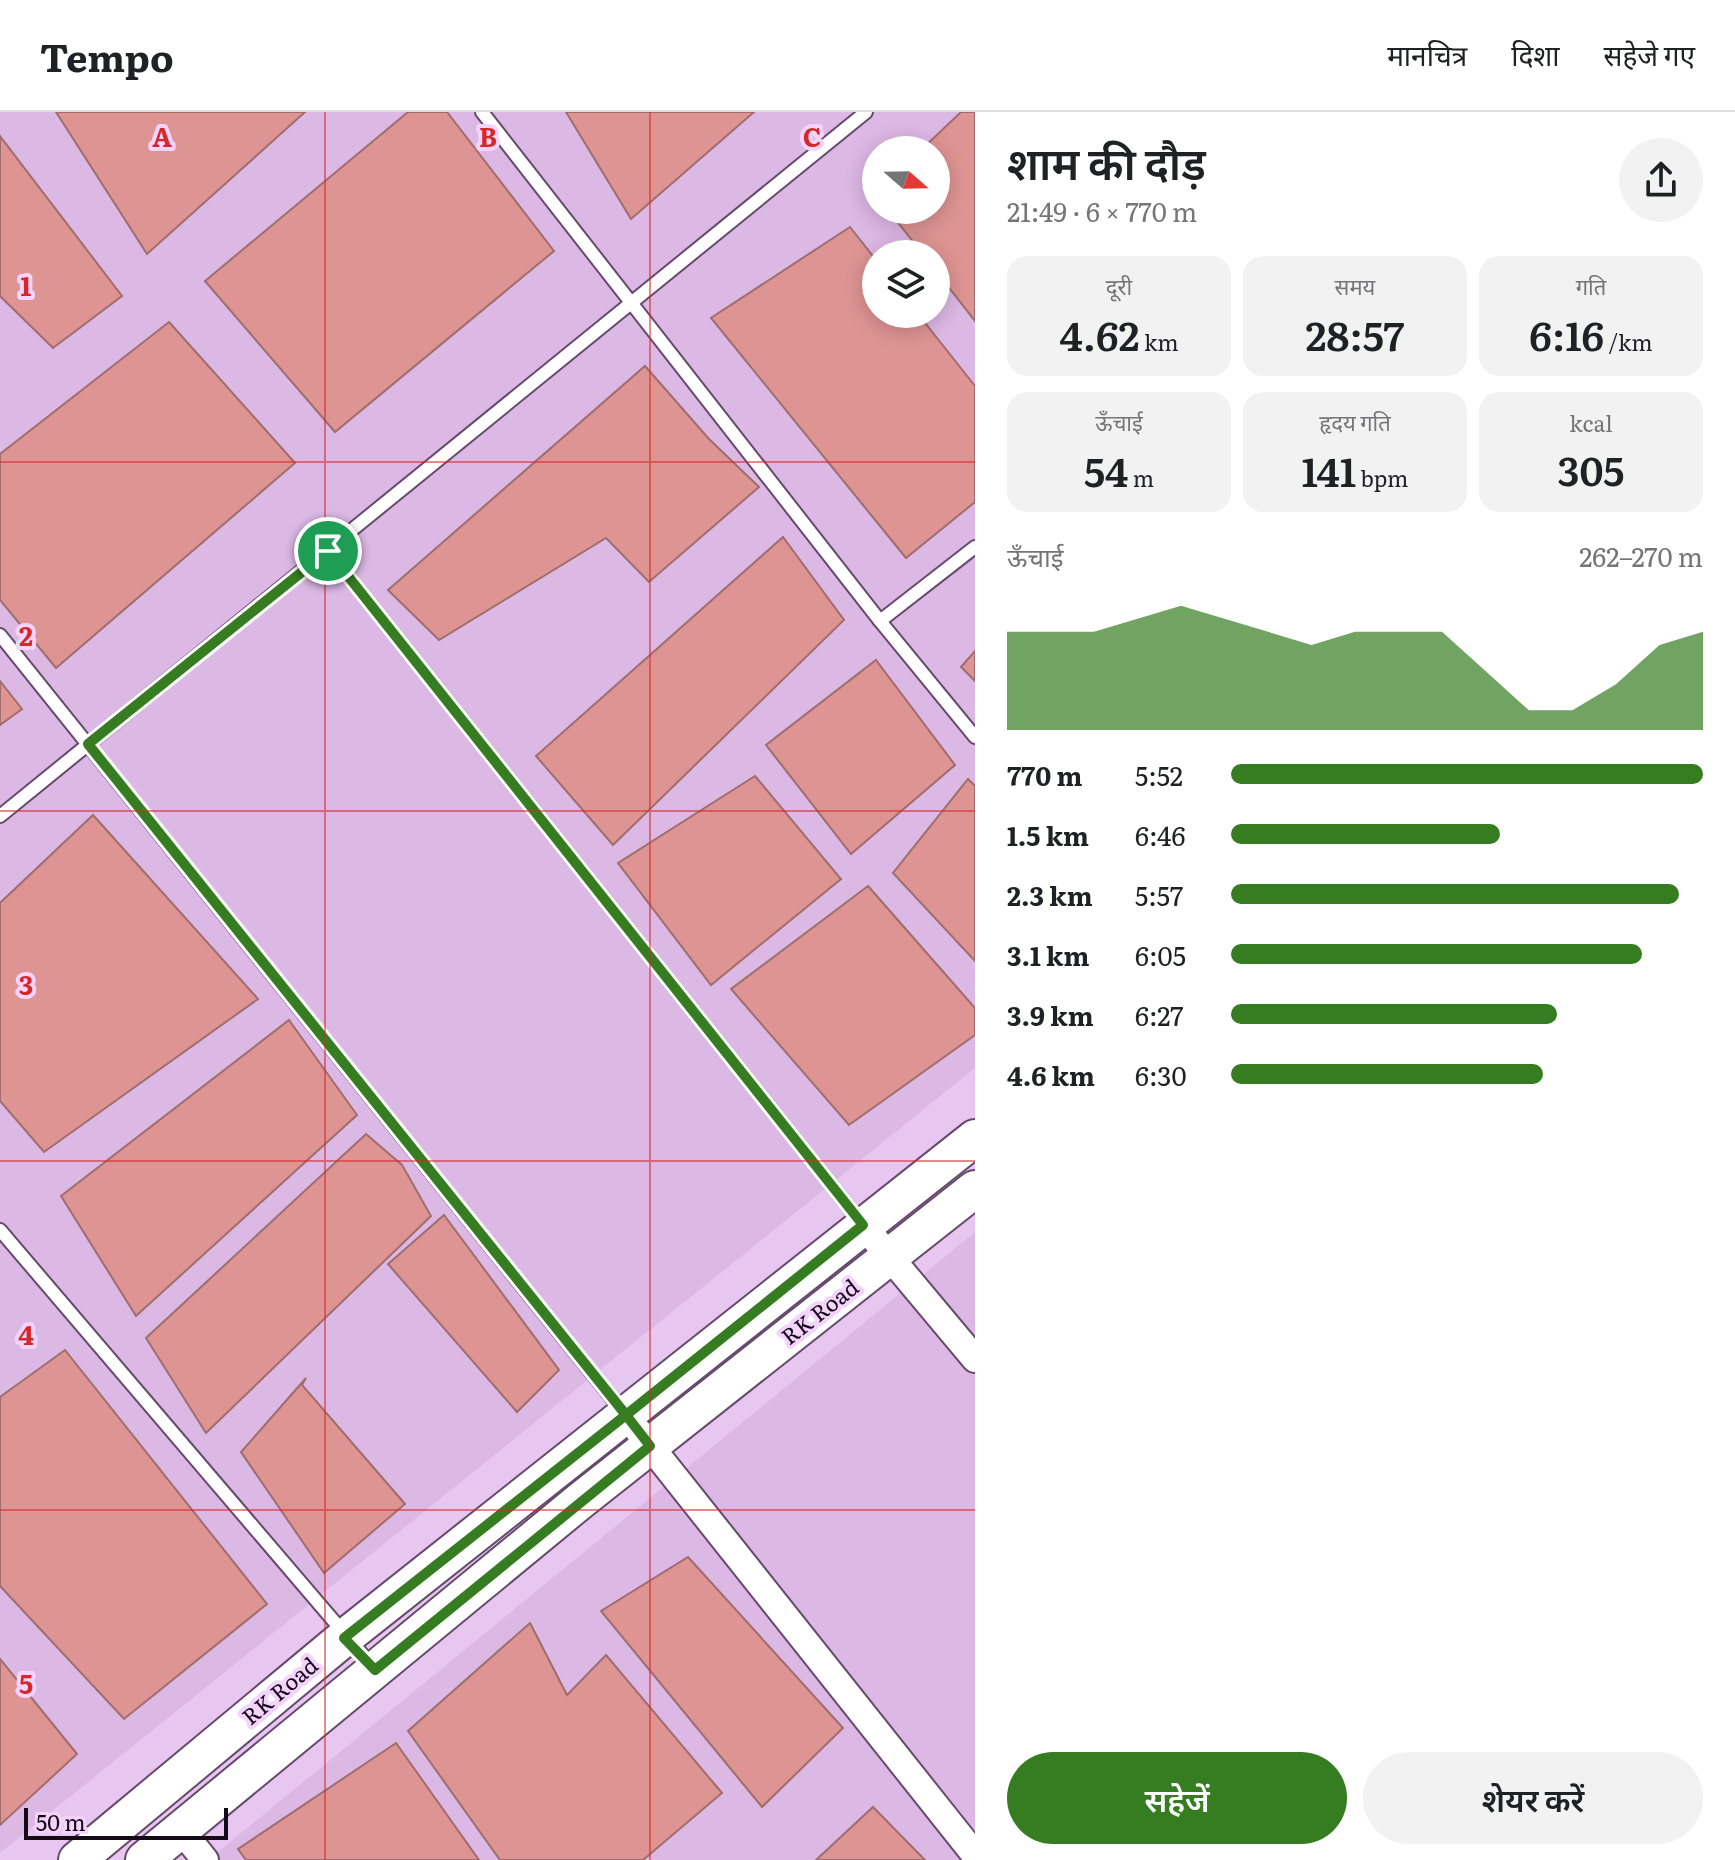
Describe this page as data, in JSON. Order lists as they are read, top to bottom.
{
  "streets": {
    "street": ["RK Road"]
  },
  "scale_bar": "50 m",
  "north": "right",
  "page": {
    "header": "Tempo",
    "nav": ["मानचित्र", "दिशा", "सहेजे गए"],
    "heading": ["शाम की दौड़", "21:49 · 6 × 770 m"],
    "stats": [
      ["दूरी", "4.62 km"],
      ["समय", "28:57"],
      ["गति", "6:16 /km"],
      ["ऊँचाई", "54 m"],
      ["हृदय गति", "141 bpm"],
      ["kcal", "305"]
    ],
    "chart": ["ऊँचाई", "262–270 m"],
    "list": [
      {
        "name": "770 m",
        "note": "5:52"
      },
      {
        "name": "1.5 km",
        "note": "6:46"
      },
      {
        "name": "2.3 km",
        "note": "5:57"
      },
      {
        "name": "3.1 km",
        "note": "6:05"
      },
      {
        "name": "3.9 km",
        "note": "6:27"
      },
      {
        "name": "4.6 km",
        "note": "6:30"
      }
    ],
    "buttons": ["सहेजें", "शेयर करें"],
    "scale": "50 m"
  },
  "grid": {
    "columns": ["A", "B", "C"],
    "rows": [
      "1",
      "2",
      "3",
      "4",
      "5"
    ]
  }
}
